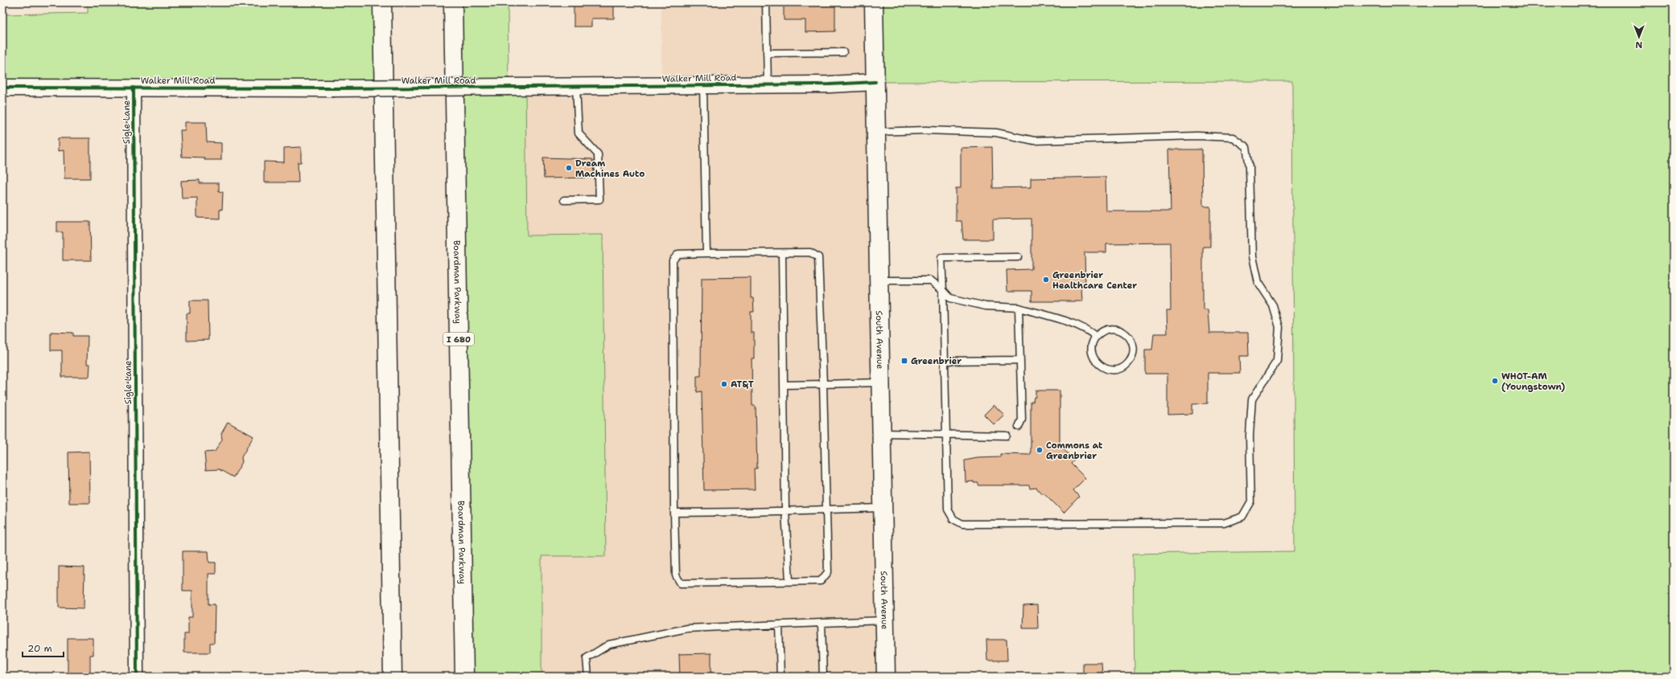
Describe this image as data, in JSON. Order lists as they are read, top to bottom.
{
  "streets": {
    "main road": ["Boardman Parkway", "I 680", "South Avenue"],
    "street": ["Walker Mill Road", "Sigle Lane"]
  },
  "crossings": [
    ["Walker Mill Road", "Sigle Lane"],
    ["Walker Mill Road", "South Avenue"]
  ],
  "places": {
    "other": [
      "Dream Machines Auto",
      "Greenbrier Healthcare Center",
      "WHOT-AM (Youngstown)",
      "AT&T",
      "Commons at Greenbrier"
    ],
    "transit": ["Greenbrier"]
  },
  "scale_bar": "20 m",
  "north": "bottom"
}
